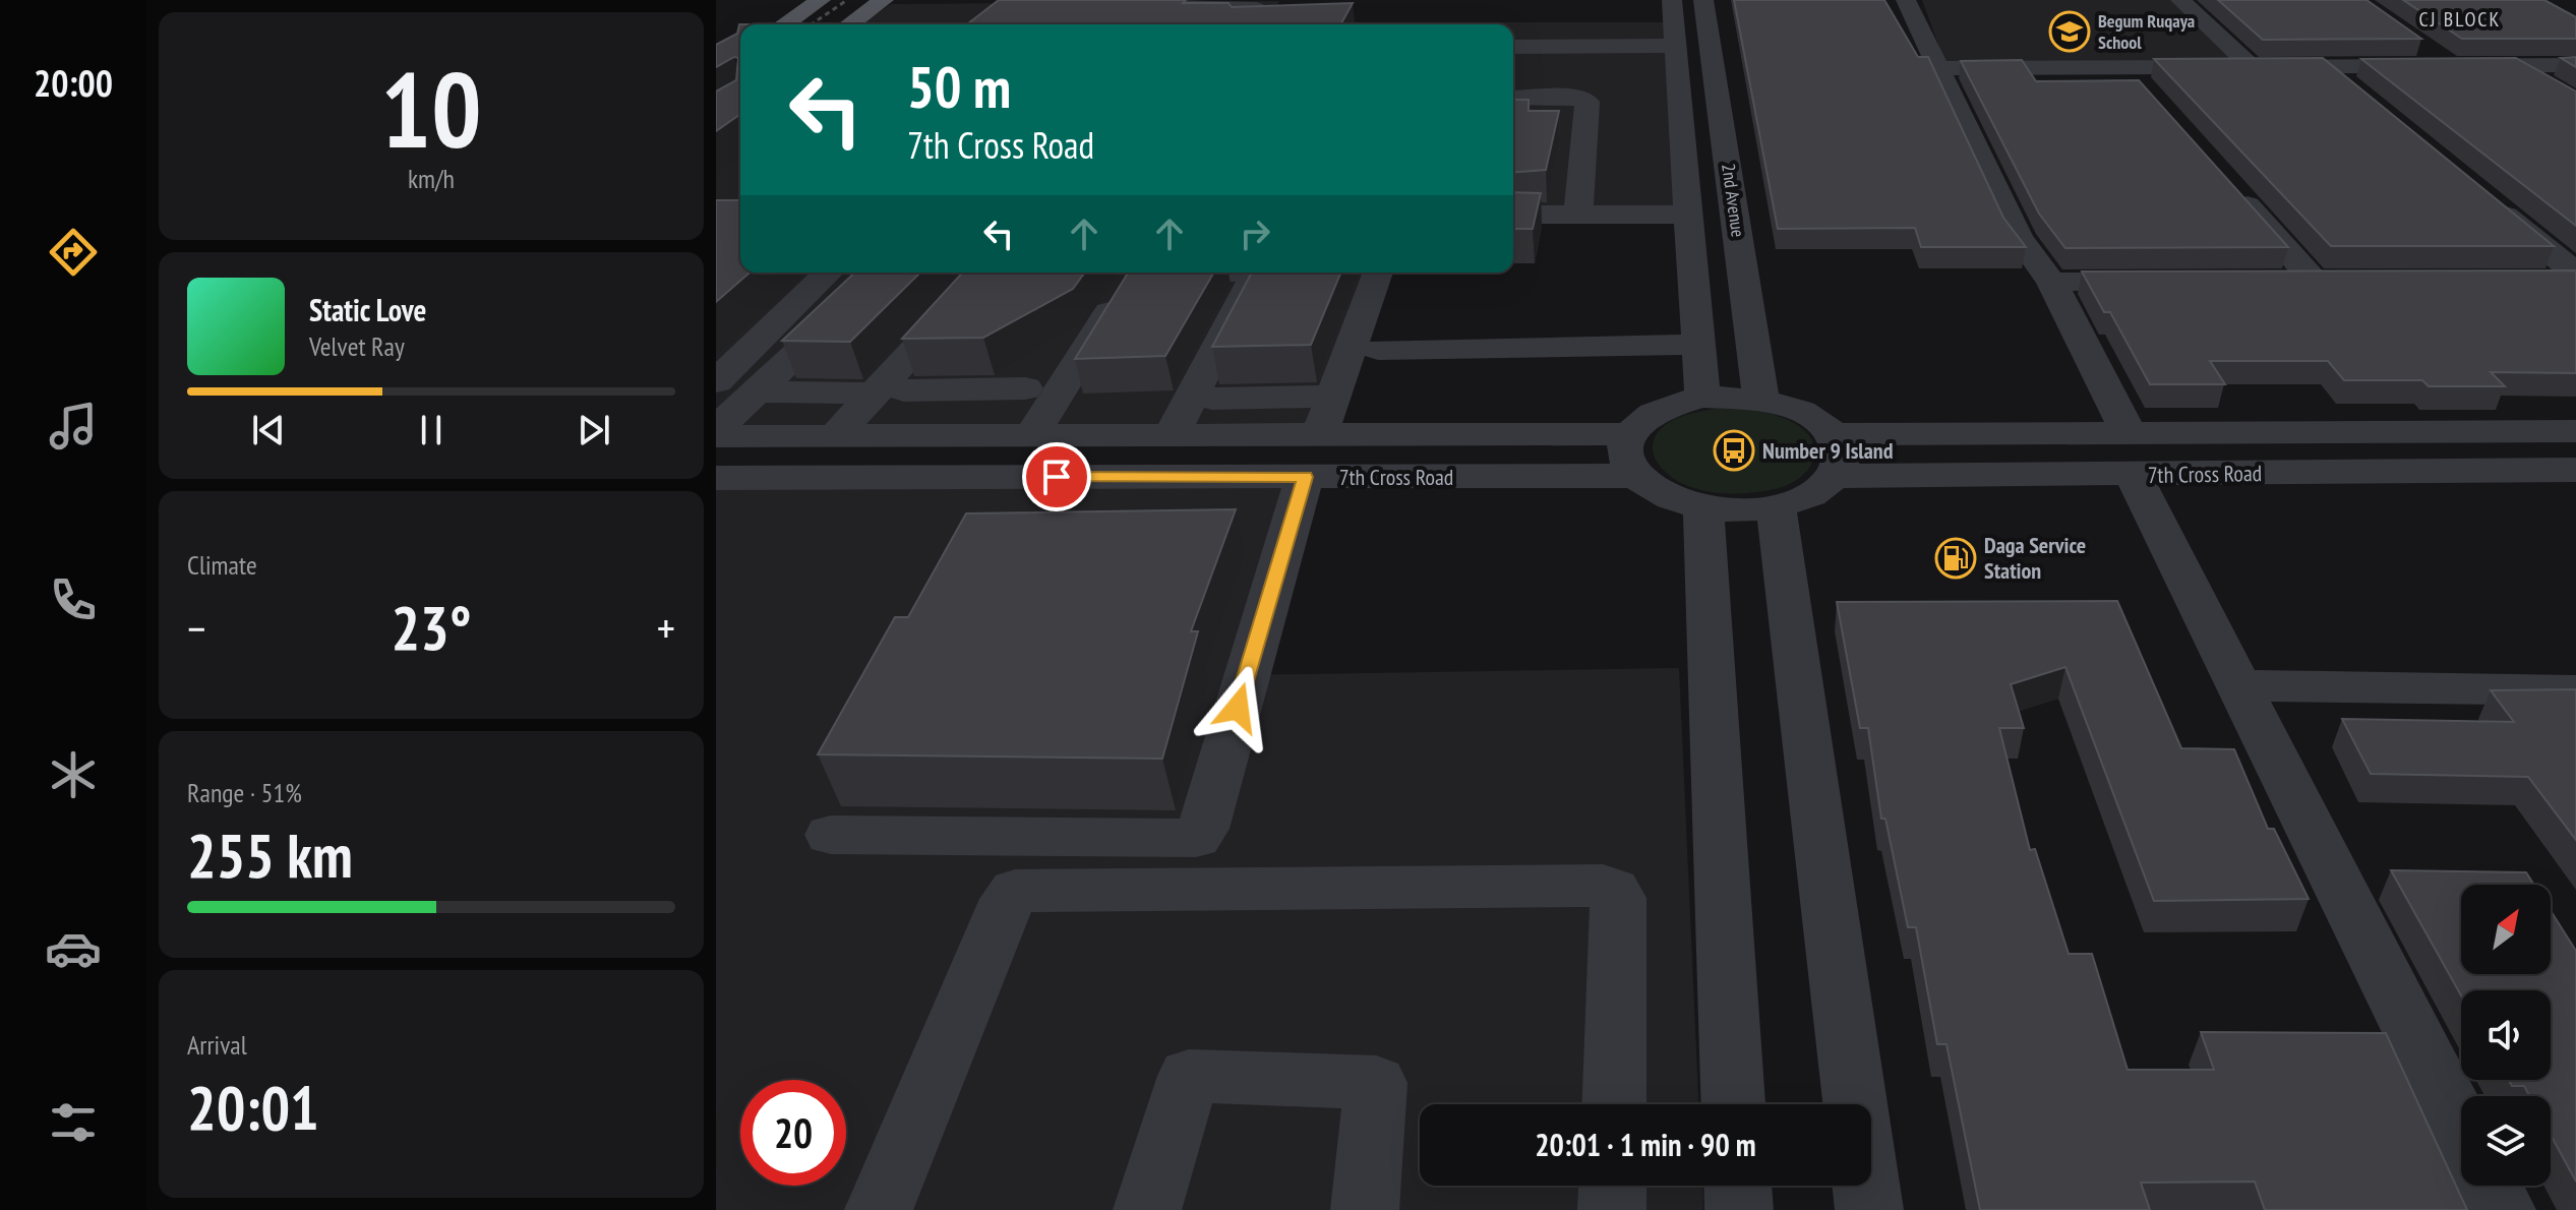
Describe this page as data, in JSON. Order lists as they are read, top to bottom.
{
  "streets": {
    "street": ["2nd Avenue", "7th Cross Road"]
  },
  "districts": ["CJ BLOCK"],
  "places": {
    "school or university": ["Begum Ruqaya School"],
    "bus stop": ["Number 9 Island"],
    "fuel station": ["Daga Service Station"]
  },
  "north": "top right",
  "page": {
    "tabs": "20:00",
    "tile": [
      ["10", "km/h"],
      "Climate",
      ["Range · 51%", "255 km"],
      ["Arrival", "20:01"]
    ],
    "turn": ["50 m", "7th Cross Road"],
    "song": ["Static Love", "Velvet Ray"],
    "heat": ["−", "23°", "+"],
    "limit": "20",
    "trip": "20:01 · 1 min · 90 m"
  }
}
